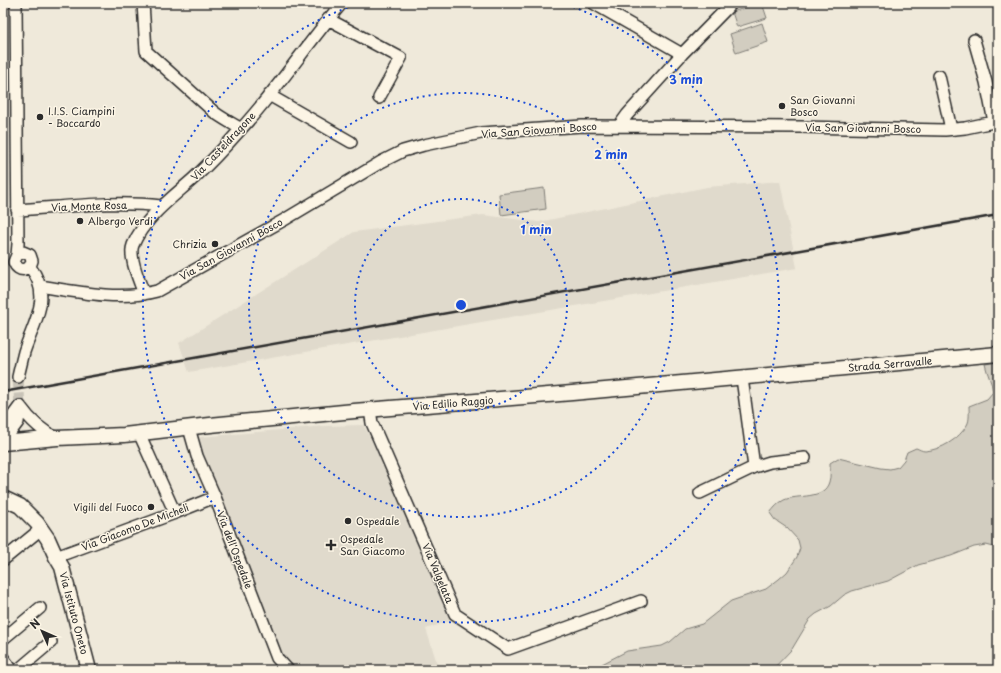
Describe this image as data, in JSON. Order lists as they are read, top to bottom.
{
  "streets": {
    "main road": ["Strada Serravalle", "Via Edilio Raggio", "Via Istituto Oneto"],
    "street": [
      "Via San Giovanni Bosco",
      "Via Casteldragone",
      "Via Monte Rosa",
      "Via Giacomo De Micheli",
      "Via dell'Ospedale",
      "Via Valgelata"
    ]
  },
  "crossings": [
    ["Via San Giovanni Bosco", "Via Casteldragone"],
    ["Via Casteldragone", "Via Monte Rosa"],
    ["Strada Serravalle", "Via Edilio Raggio"],
    ["Via Edilio Raggio", "Via dell'Ospedale"],
    ["Via Edilio Raggio", "Via Valgelata"],
    ["Via Giacomo De Micheli", "Via dell'Ospedale"],
    ["Via Giacomo De Micheli", "Via Istituto Oneto"]
  ],
  "places": {
    "other": [
      "San Giovanni Bosco",
      "I.I.S. Ciampini - Boccardo",
      "Albergo Verdi",
      "Chrizia",
      "Vigili del Fuoco",
      "Ospedale"
    ],
    "health": ["Ospedale San Giacomo"]
  },
  "north": "top left",
  "rings": ["3 min", "2 min", "1 min"]
}
